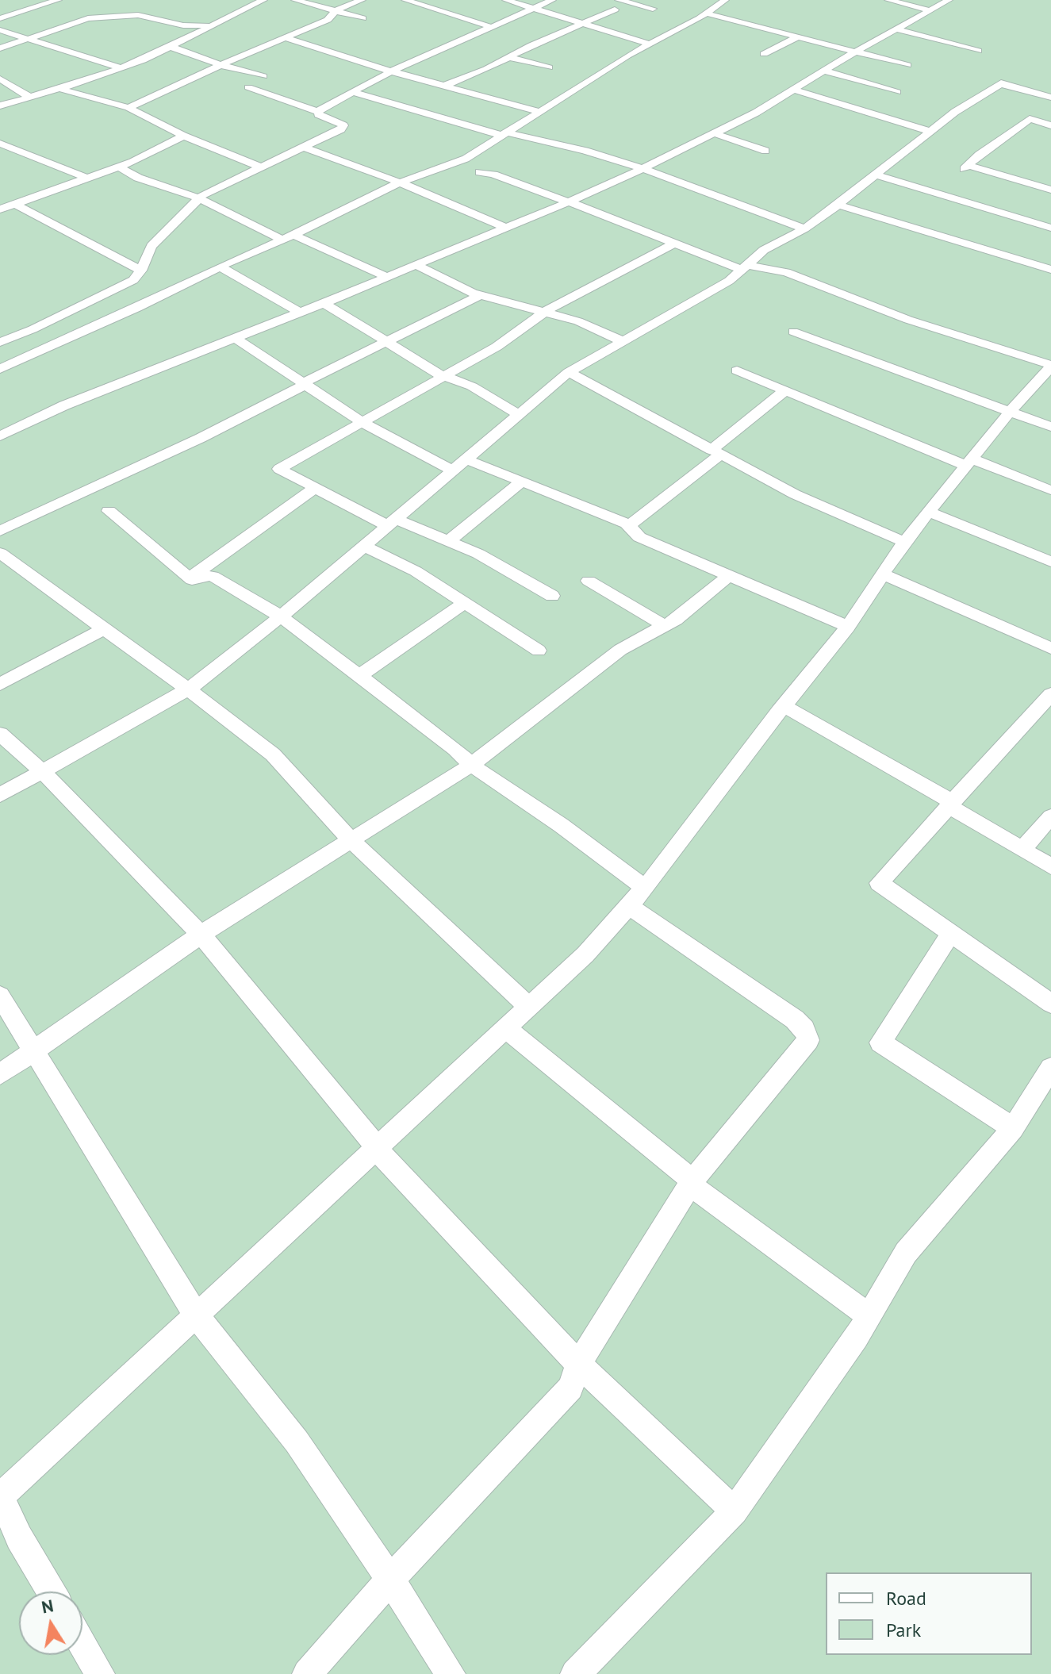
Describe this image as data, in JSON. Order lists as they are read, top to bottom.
{
  "legend": ["Road", "Park"],
  "north": "top"
}
